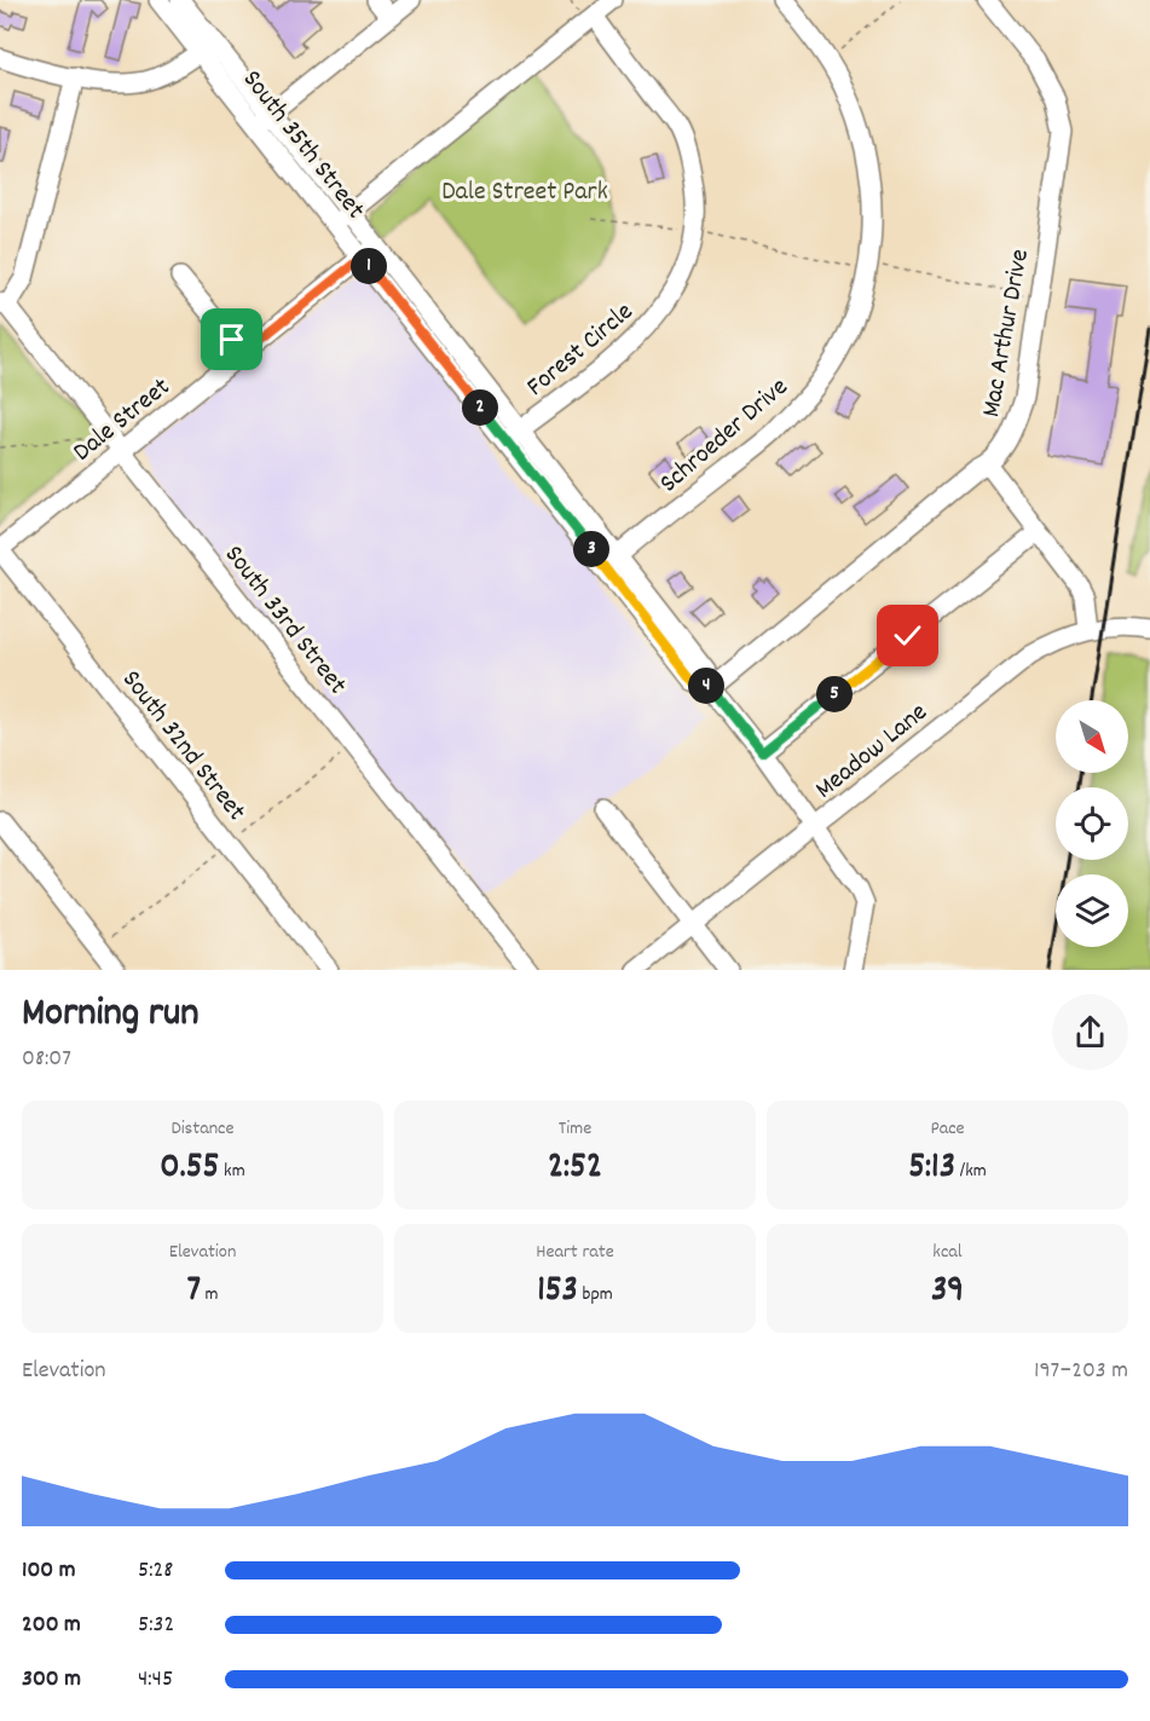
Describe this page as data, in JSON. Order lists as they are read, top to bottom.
{
  "streets": {
    "street": [
      "South 35th Street",
      "Mac Arthur Drive",
      "Forest Circle",
      "Dale Street",
      "Schroeder Drive",
      "South 33rd Street",
      "South 32nd Street",
      "Meadow Lane"
    ]
  },
  "crossings": [
    ["South 35th Street", "Mac Arthur Drive"],
    ["South 35th Street", "Forest Circle"],
    ["South 35th Street", "Dale Street"],
    ["South 35th Street", "Schroeder Drive"],
    ["South 35th Street", "Meadow Lane"],
    ["Dale Street", "South 33rd Street"],
    ["Dale Street", "South 32nd Street"]
  ],
  "parks": ["Dale Street Park"],
  "north": "bottom right",
  "page": {
    "pins": [
      "1",
      "2",
      "3",
      "4",
      "5"
    ],
    "heading": ["Morning run", "08:07"],
    "stats": [
      ["Distance", "0.55 km"],
      ["Time", "2:52"],
      ["Pace", "5:13 /km"],
      ["Elevation", "7 m"],
      ["Heart rate", "153 bpm"],
      ["kcal", "39"]
    ],
    "chart": ["Elevation", "197–203 m"],
    "list": [
      {
        "name": "100 m",
        "note": "5:28"
      },
      {
        "name": "200 m",
        "note": "5:32"
      },
      {
        "name": "300 m",
        "note": "4:45"
      }
    ]
  }
}
